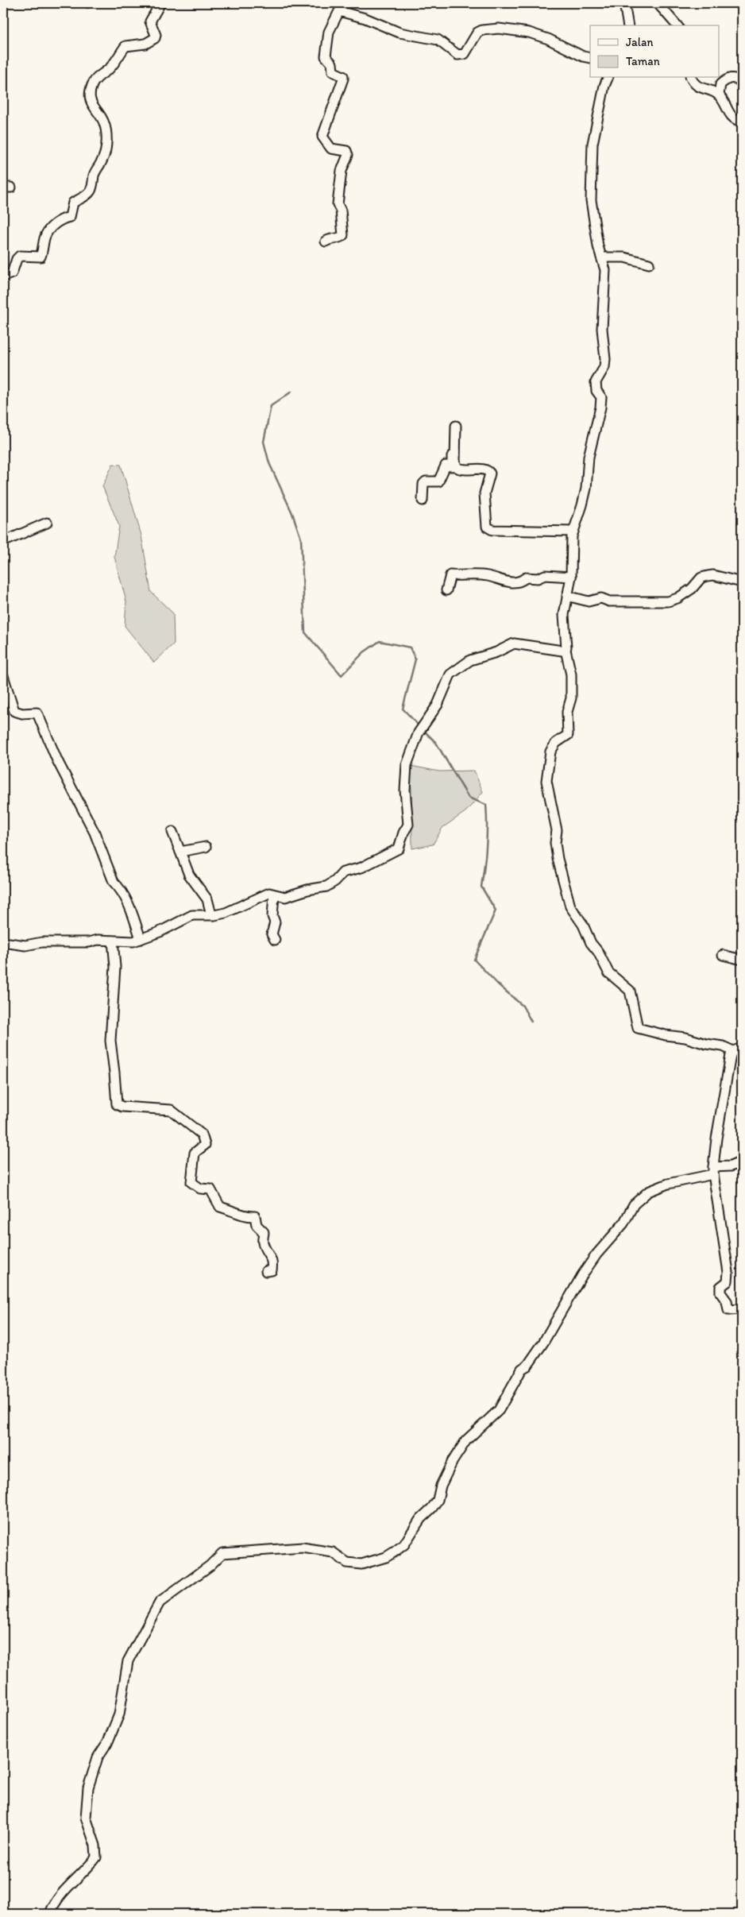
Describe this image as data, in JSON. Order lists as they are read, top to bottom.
{
  "legend": ["Jalan", "Taman"]
}
